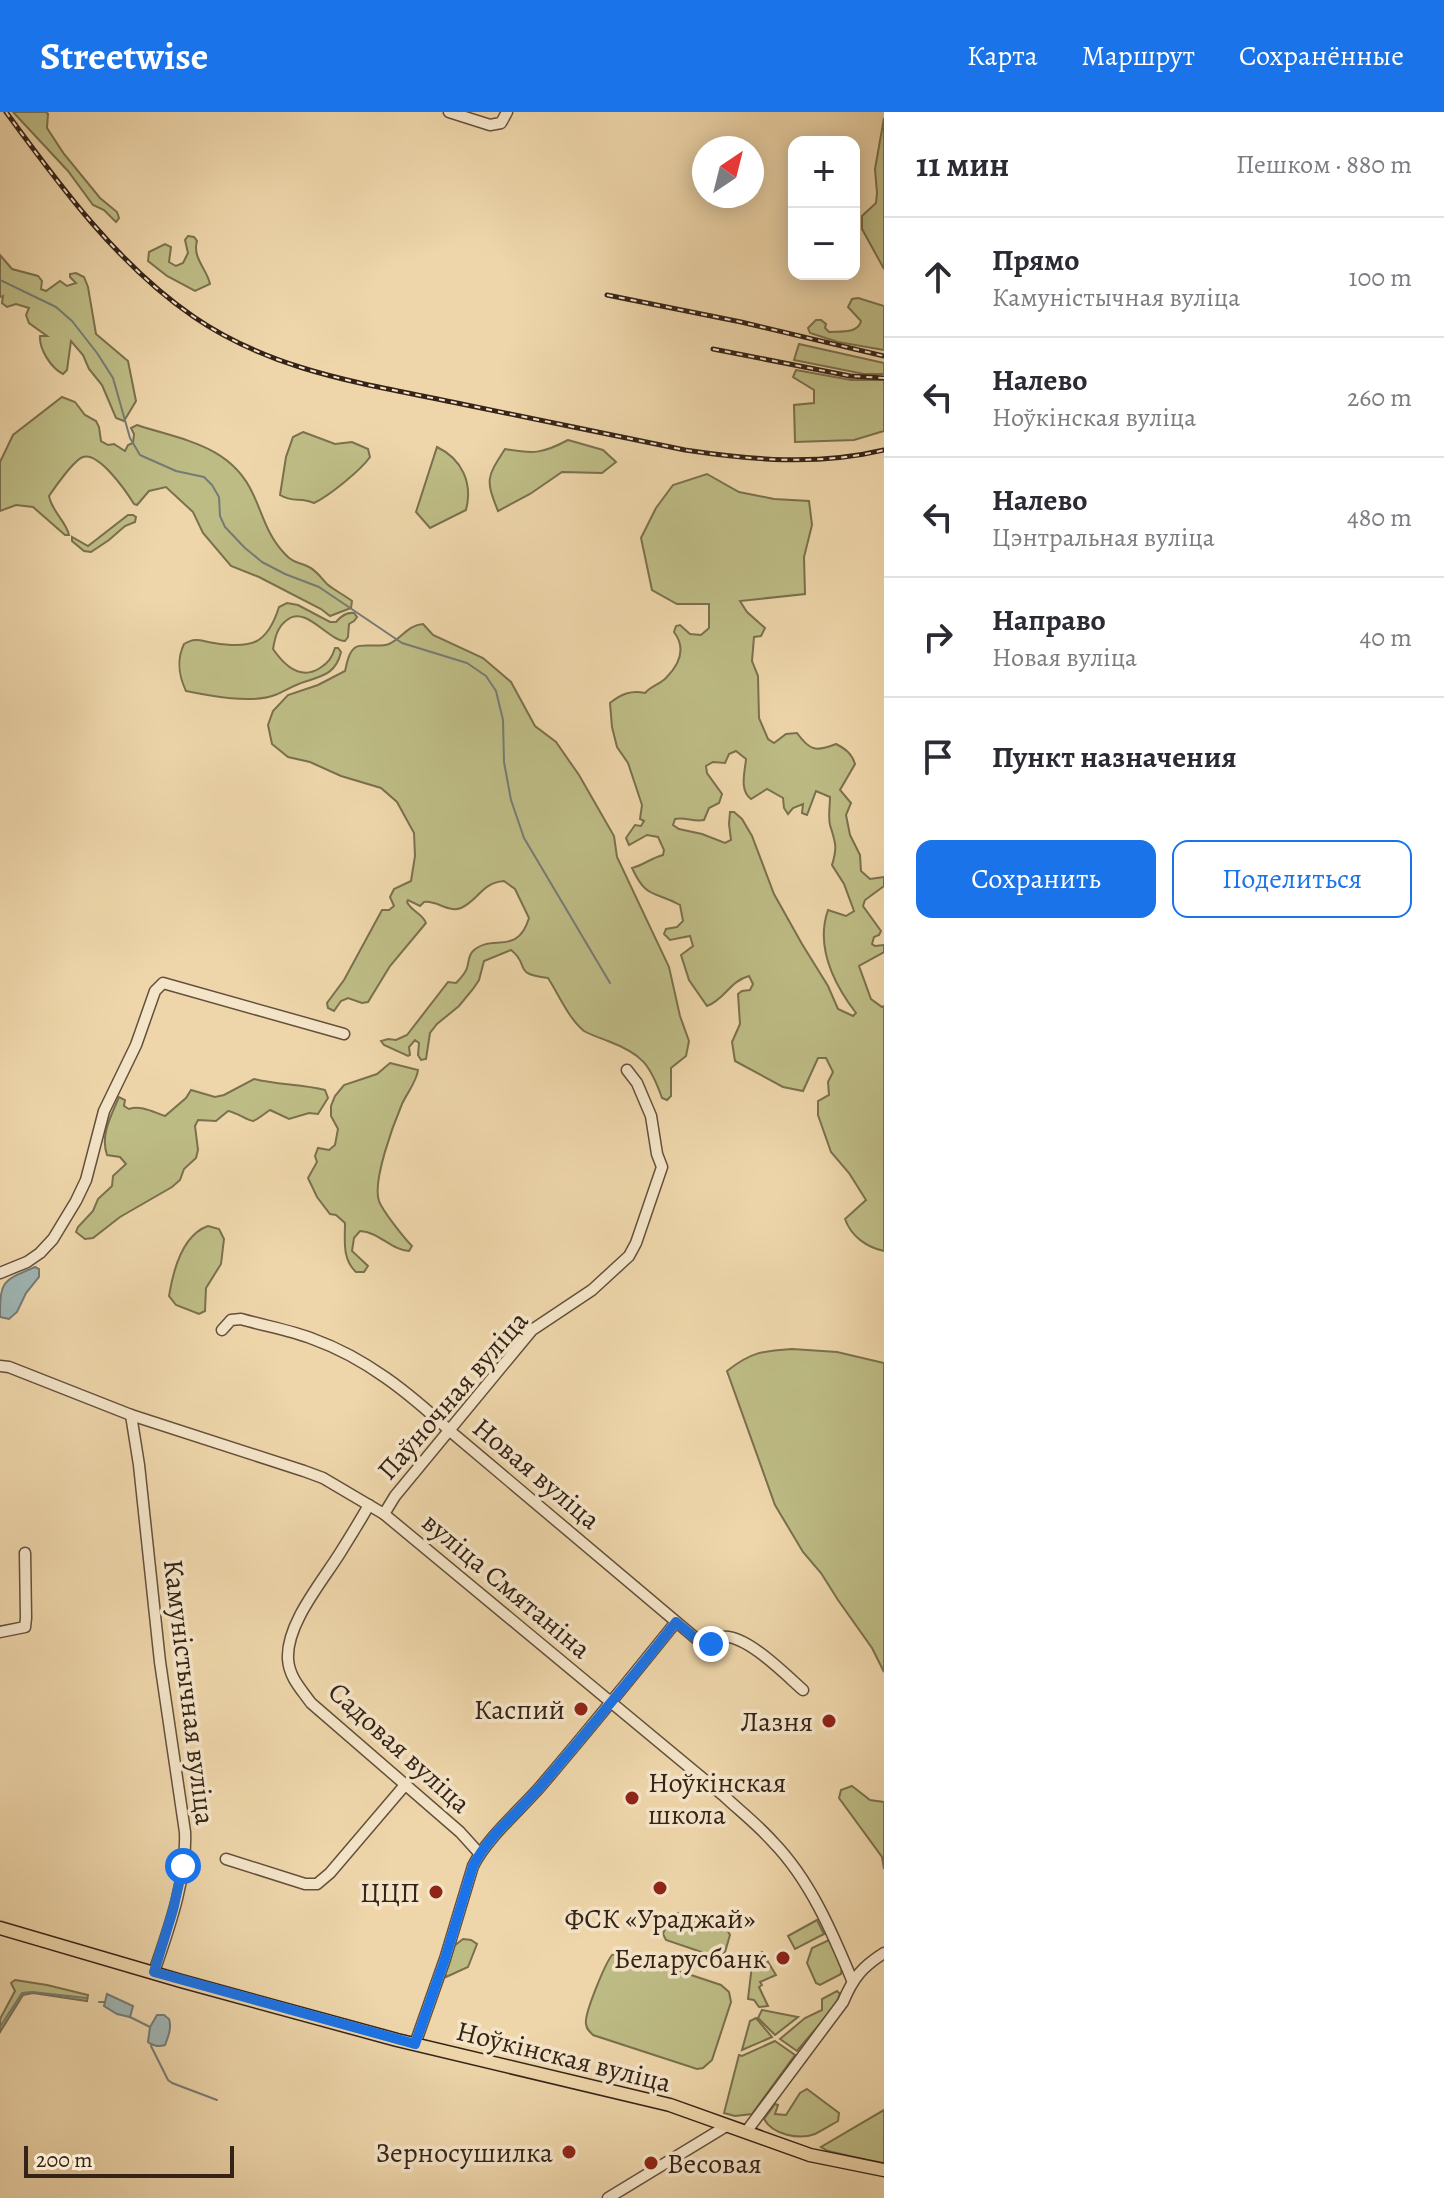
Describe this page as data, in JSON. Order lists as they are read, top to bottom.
{
  "streets": {
    "main road": ["Ноўкінская вуліца"],
    "street": [
      "Паўночная вуліца",
      "Новая вуліца",
      "вуліца Смятаніна",
      "Камуністычная вуліца",
      "Садовая вуліца"
    ]
  },
  "crossings": [
    ["Паўночная вуліца", "Новая вуліца"],
    ["Паўночная вуліца", "вуліца Смятаніна"],
    ["вуліца Смятаніна", "Камуністычная вуліца"],
    ["вуліца Смятаніна", "Садовая вуліца"],
    ["Камуністычная вуліца", "Ноўкінская вуліца"]
  ],
  "places": [
    "Каспий",
    "Лазня",
    "Ноўкінская школа",
    "ФСК «Ураджай»",
    "ЦЦП",
    "Беларусбанк",
    "Зерносушилка",
    "Весовая"
  ],
  "scale_bar": "200 m",
  "north": "top right",
  "page": {
    "header": "Streetwise",
    "nav": ["Карта", "Маршрут", "Сохранённые"],
    "heading": ["11 мин", "Пешком · 880 m"],
    "map_buttons": ["+", "−"],
    "list": [
      ["Прямо", "Камуністычная вуліца", "100 m"],
      ["Налево", "Ноўкінская вуліца", "260 m"],
      ["Налево", "Цэнтральная вуліца", "480 m"],
      ["Направо", "Новая вуліца", "40 m"],
      "Пункт назначения"
    ],
    "buttons": ["Сохранить", "Поделиться"],
    "scale": "200 m"
  }
}
